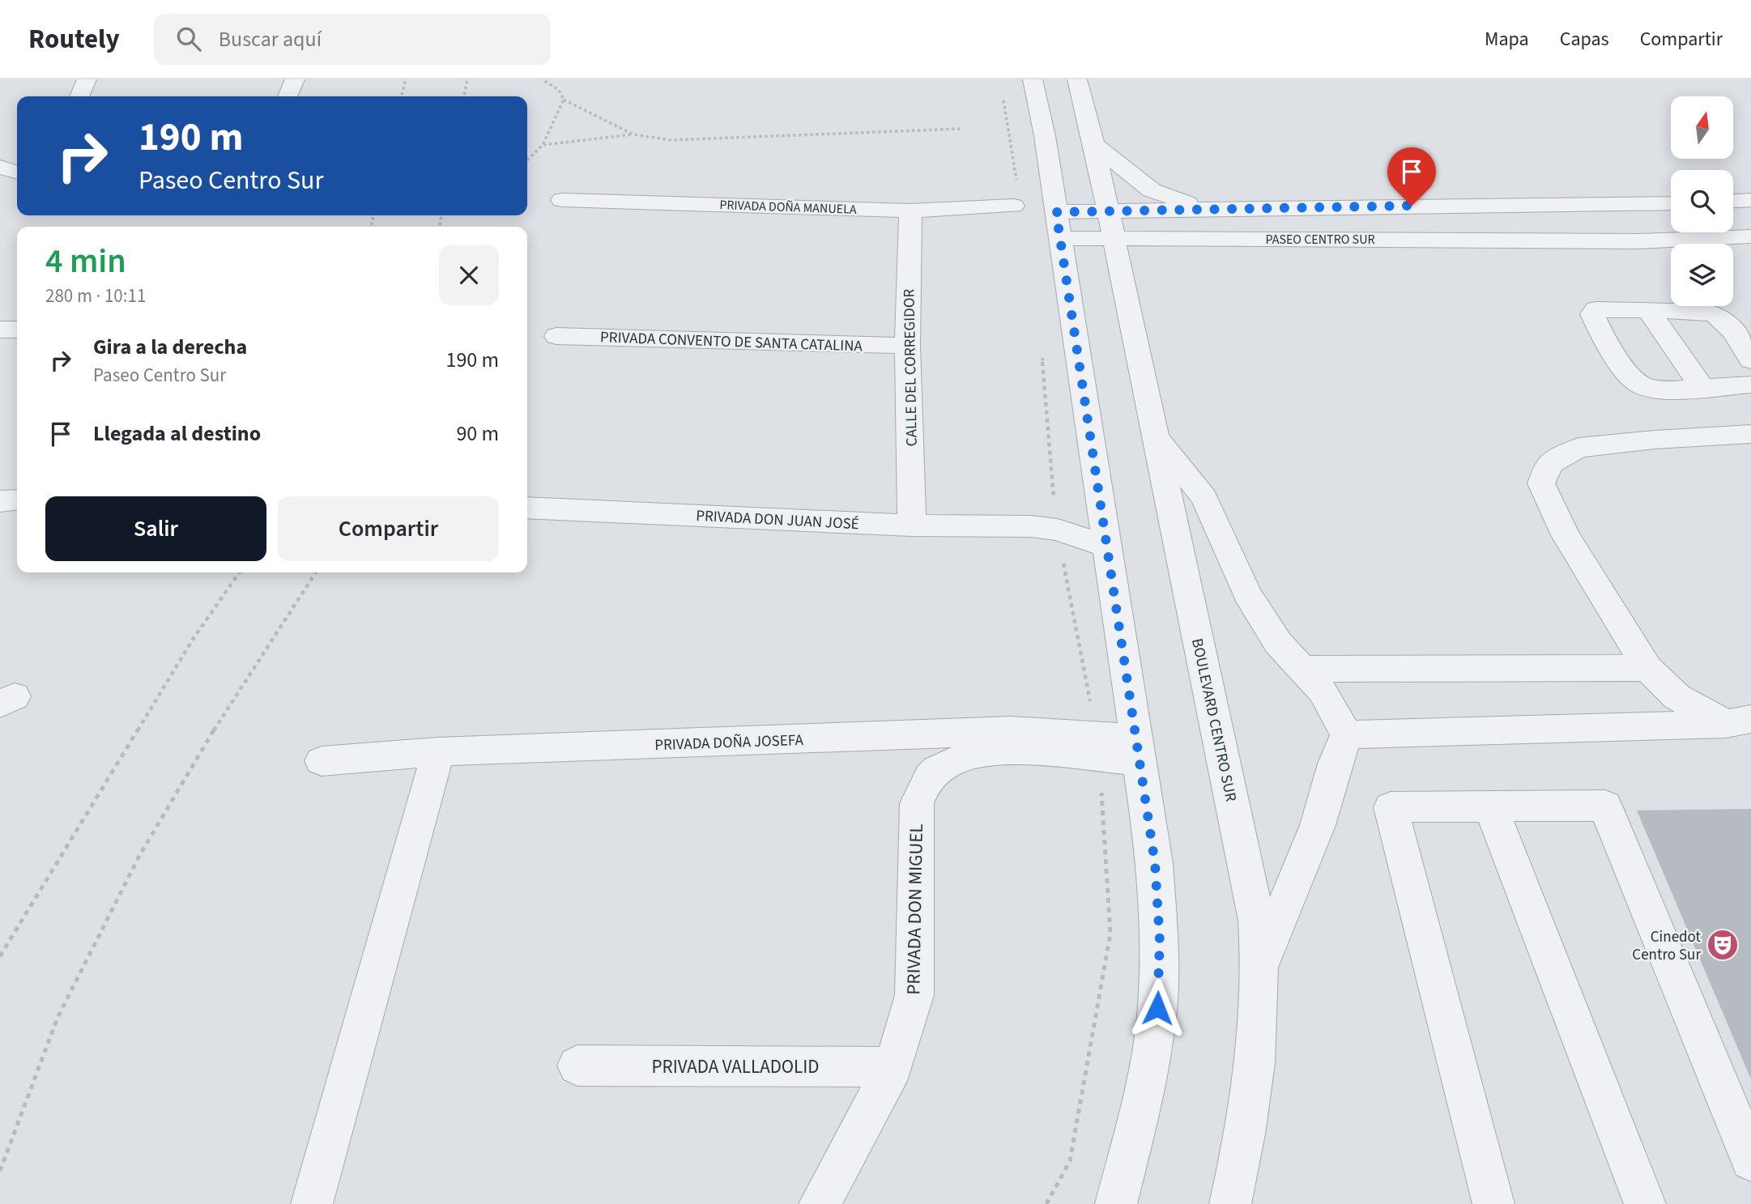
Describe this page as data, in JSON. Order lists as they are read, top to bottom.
{
  "streets": {
    "street": [
      "PRIVADA DOÑA MANUELA",
      "PASEO CENTRO SUR",
      "PRIVADA CONVENTO DE SANTA CATALINA",
      "CALLE DEL CORREGIDOR",
      "PRIVADA DON JUAN JOSÉ",
      "BOULEVARD CENTRO SUR",
      "PRIVADA DOÑA JOSEFA",
      "PRIVADA DON MIGUEL",
      "PRIVADA VALLADOLID"
    ]
  },
  "crossings": [
    ["PRIVADA DOÑA MANUELA", "CALLE DEL CORREGIDOR"],
    ["PASEO CENTRO SUR", "BOULEVARD CENTRO SUR"],
    ["PRIVADA CONVENTO DE SANTA CATALINA", "CALLE DEL CORREGIDOR"],
    ["CALLE DEL CORREGIDOR", "PRIVADA DON JUAN JOSÉ"],
    ["PRIVADA DOÑA JOSEFA", "PRIVADA DON MIGUEL"],
    ["PRIVADA DON MIGUEL", "PRIVADA VALLADOLID"]
  ],
  "places": {
    "theatre": ["Cinedot Centro Sur"]
  },
  "north": "top",
  "page": {
    "header": "Routely",
    "search": "Buscar aquí",
    "nav": ["Mapa", "Capas", "Compartir"],
    "turn": ["190 m", "Paseo Centro Sur"],
    "heading": ["4 min", "280 m · 10:11"],
    "list": [
      {
        "name": "Gira a la derecha",
        "note": "Paseo Centro Sur",
        "value": "190 m"
      },
      {
        "name": "Llegada al destino",
        "value": "90 m"
      }
    ],
    "buttons": ["Salir", "Compartir"]
  }
}
